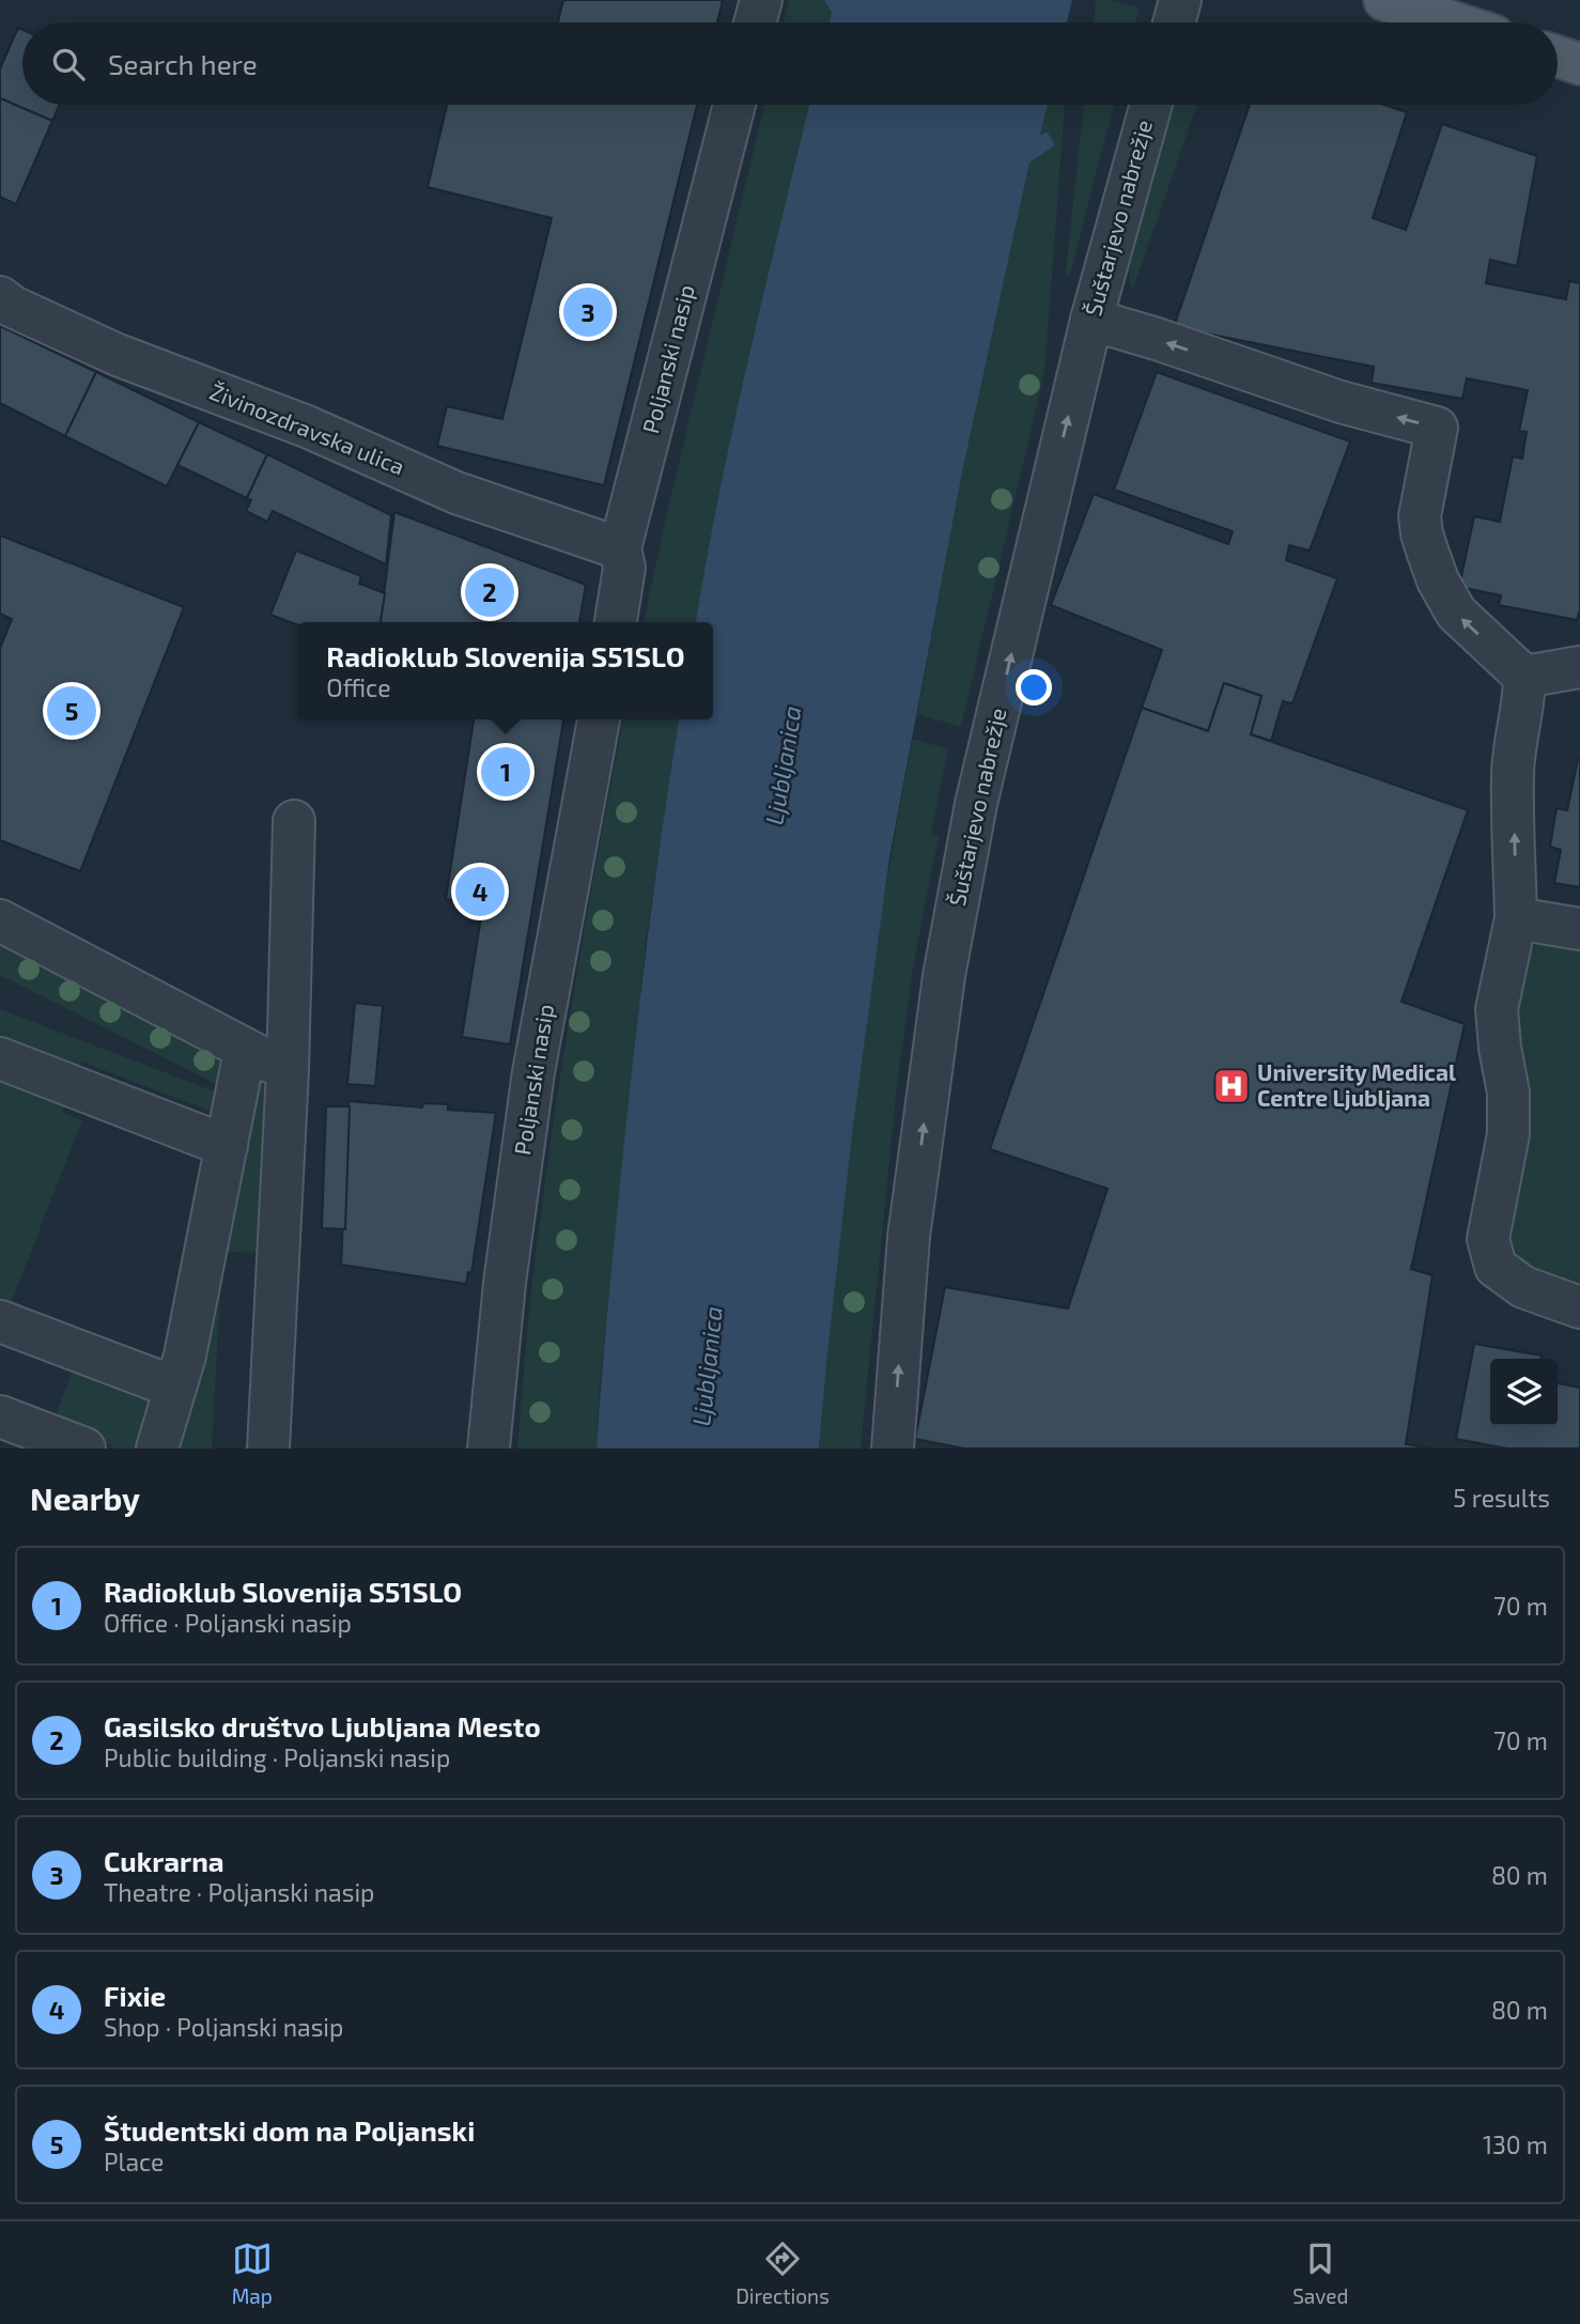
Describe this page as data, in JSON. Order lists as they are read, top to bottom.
{
  "streets": {
    "street": ["Šuštarjevo nabrežje", "Poljanski nasip", "Živinozdravska ulica"]
  },
  "crossings": [
    ["Poljanski nasip", "Živinozdravska ulica"]
  ],
  "one_way": ["Šuštarjevo nabrežje"],
  "water": ["Ljubljanica"],
  "places": {
    "hospital": ["University Medical Centre Ljubljana"]
  },
  "page": {
    "search": "Search here",
    "pins": [
      "3",
      "2",
      "5",
      "1",
      "4"
    ],
    "popup": ["Radioklub Slovenija S51SLO", "Office"],
    "heading": ["Nearby", "5 results"],
    "list": [
      {
        "mark": "1",
        "name": "Radioklub Slovenija S51SLO",
        "note": "Office · Poljanski nasip",
        "value": "70 m"
      },
      {
        "mark": "2",
        "name": "Gasilsko društvo Ljubljana Mesto",
        "note": "Public building · Poljanski nasip",
        "value": "70 m"
      },
      {
        "mark": "3",
        "name": "Cukrarna",
        "note": "Theatre · Poljanski nasip",
        "value": "80 m"
      },
      {
        "mark": "4",
        "name": "Fixie",
        "note": "Shop · Poljanski nasip",
        "value": "80 m"
      },
      {
        "mark": "5",
        "name": "Študentski dom na Poljanski",
        "note": "Place",
        "value": "130 m"
      }
    ],
    "nav": ["Map", "Directions", "Saved"]
  }
}
